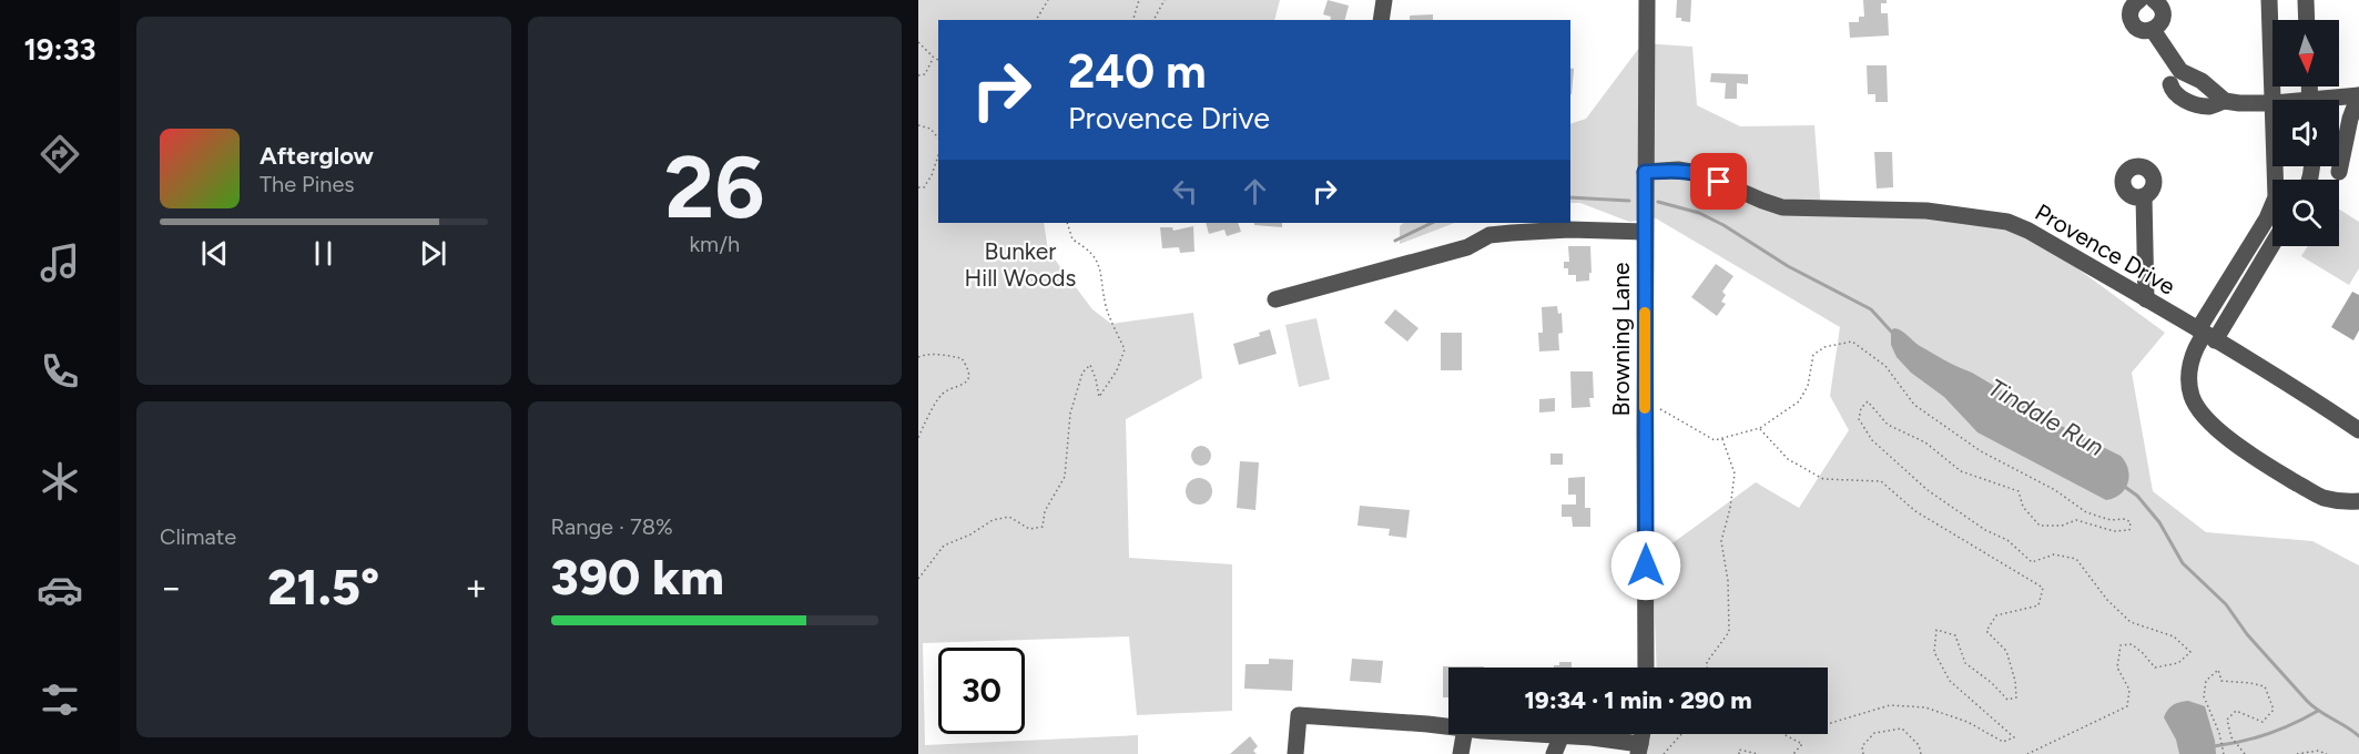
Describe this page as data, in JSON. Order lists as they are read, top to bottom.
{
  "streets": {
    "street": ["Provence Drive", "Browning Lane"]
  },
  "crossings": [
    ["Provence Drive", "Browning Lane"]
  ],
  "water": ["Tindale Run"],
  "parks": ["Bunker Hill Woods"],
  "north": "bottom",
  "page": {
    "tabs": "19:33",
    "tile": [
      ["26", "km/h"],
      "Climate",
      ["Range · 78%", "390 km"]
    ],
    "turn": ["240 m", "Provence Drive"],
    "song": ["Afterglow", "The Pines"],
    "heat": ["−", "21.5°", "+"],
    "limit": "30",
    "trip": "19:34 · 1 min · 290 m"
  }
}
